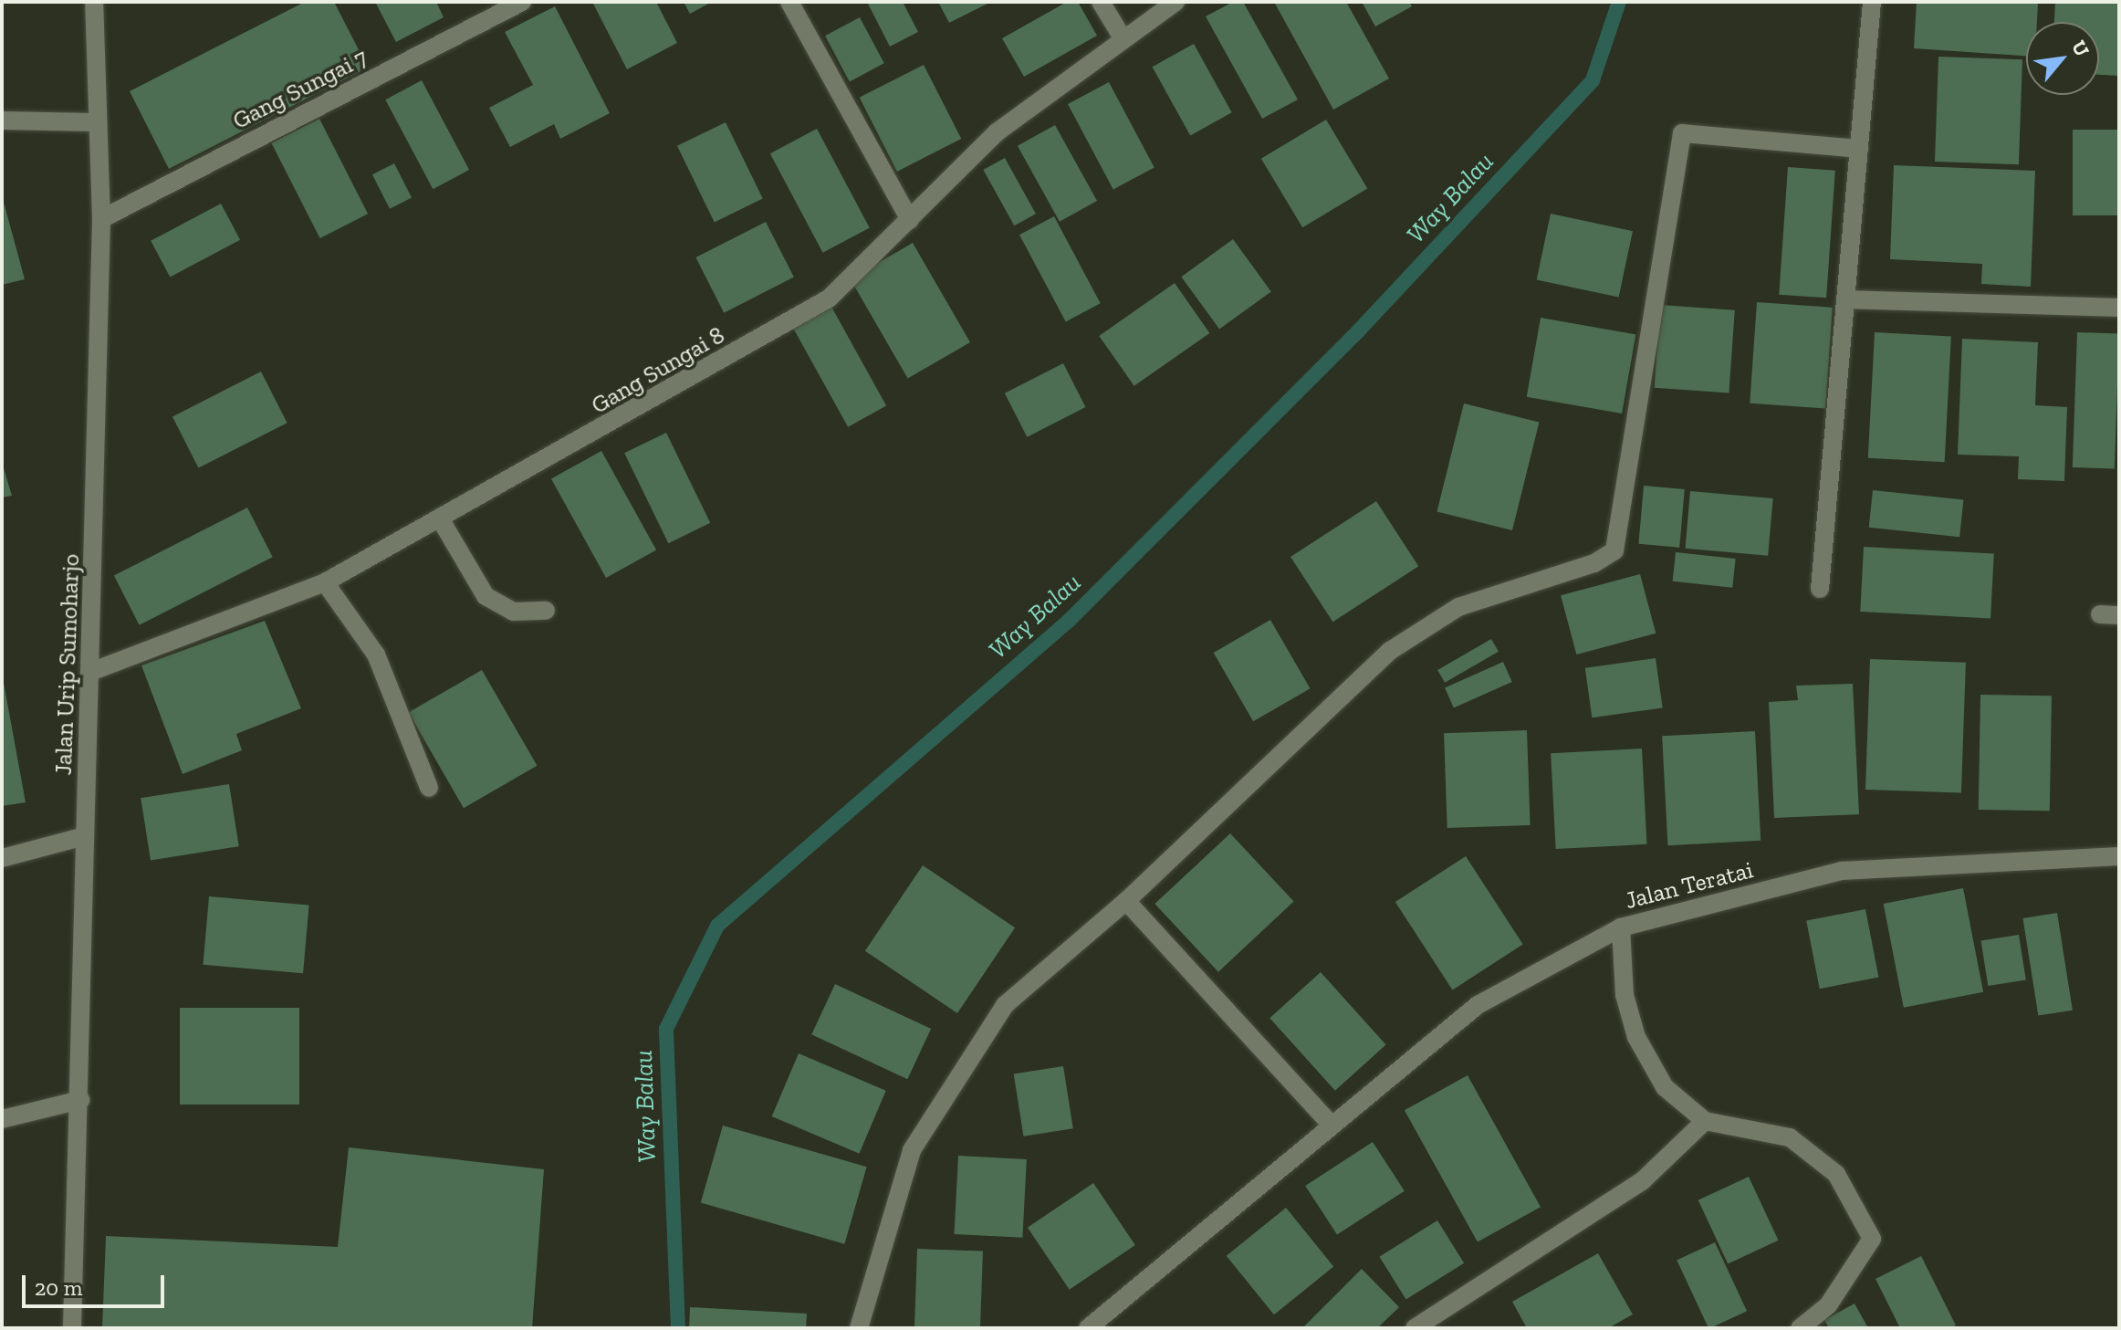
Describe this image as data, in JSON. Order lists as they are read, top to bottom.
{
  "streets": {
    "street": [
      "Gang Sungai 7",
      "Gang Sungai 8",
      "Jalan Urip Sumoharjo",
      "Jalan Teratai"
    ]
  },
  "crossings": [
    ["Gang Sungai 7", "Jalan Urip Sumoharjo"],
    ["Gang Sungai 8", "Jalan Urip Sumoharjo"]
  ],
  "water": ["Way Balau"],
  "scale_bar": "20 m",
  "north": "top right"
}
